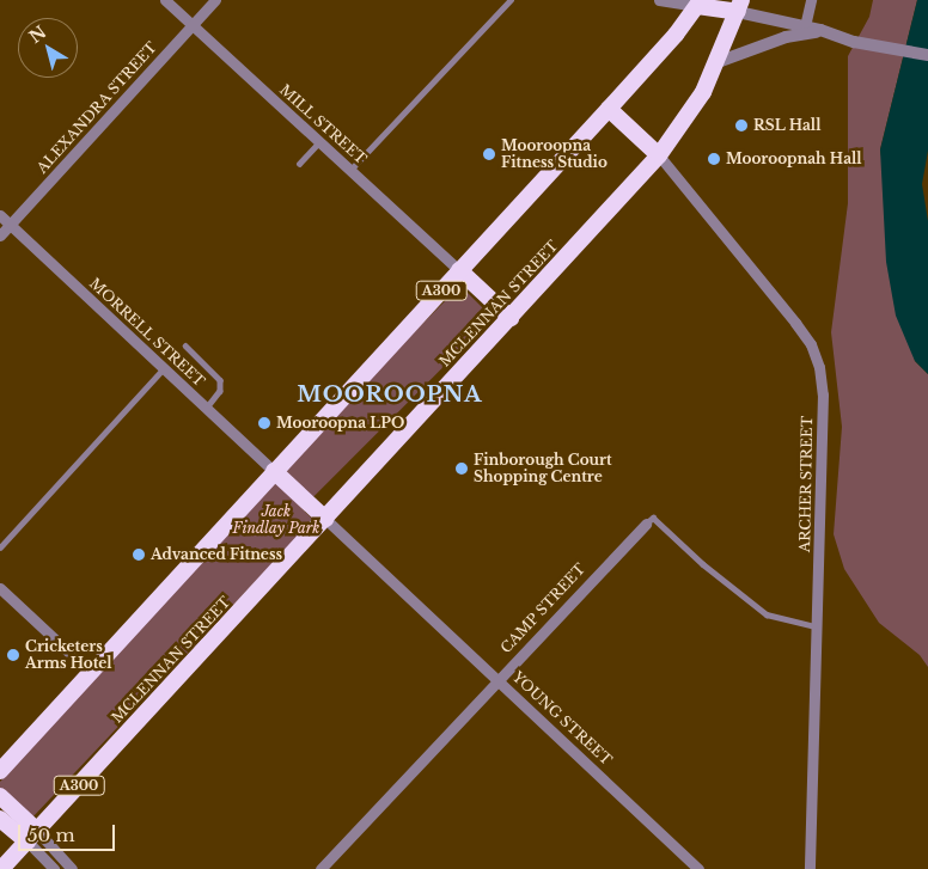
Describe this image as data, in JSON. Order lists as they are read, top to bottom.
{
  "streets": {
    "highway": ["A300", "MCLENNAN STREET"],
    "street": [
      "ALEXANDRA STREET",
      "MILL STREET",
      "MORRELL STREET",
      "ARCHER STREET",
      "CAMP STREET",
      "YOUNG STREET"
    ]
  },
  "crossings": [
    ["ALEXANDRA STREET", "MILL STREET"],
    ["ALEXANDRA STREET", "MORRELL STREET"],
    ["MILL STREET", "A300"],
    ["A300", "MORRELL STREET"],
    ["MCLENNAN STREET", "ARCHER STREET"],
    ["MCLENNAN STREET", "YOUNG STREET"],
    ["ARCHER STREET", "CAMP STREET"],
    ["CAMP STREET", "YOUNG STREET"]
  ],
  "districts": ["MOOROOPNA"],
  "parks": ["Jack Findlay Park"],
  "places": [
    "RSL Hall",
    "Mooroopna Fitness Studio",
    "Mooroopnah Hall",
    "Mooroopna LPO",
    "Finborough Court Shopping Centre",
    "Advanced Fitness",
    "Cricketers Arms Hotel"
  ],
  "scale_bar": "50 m",
  "north": "top left"
}
